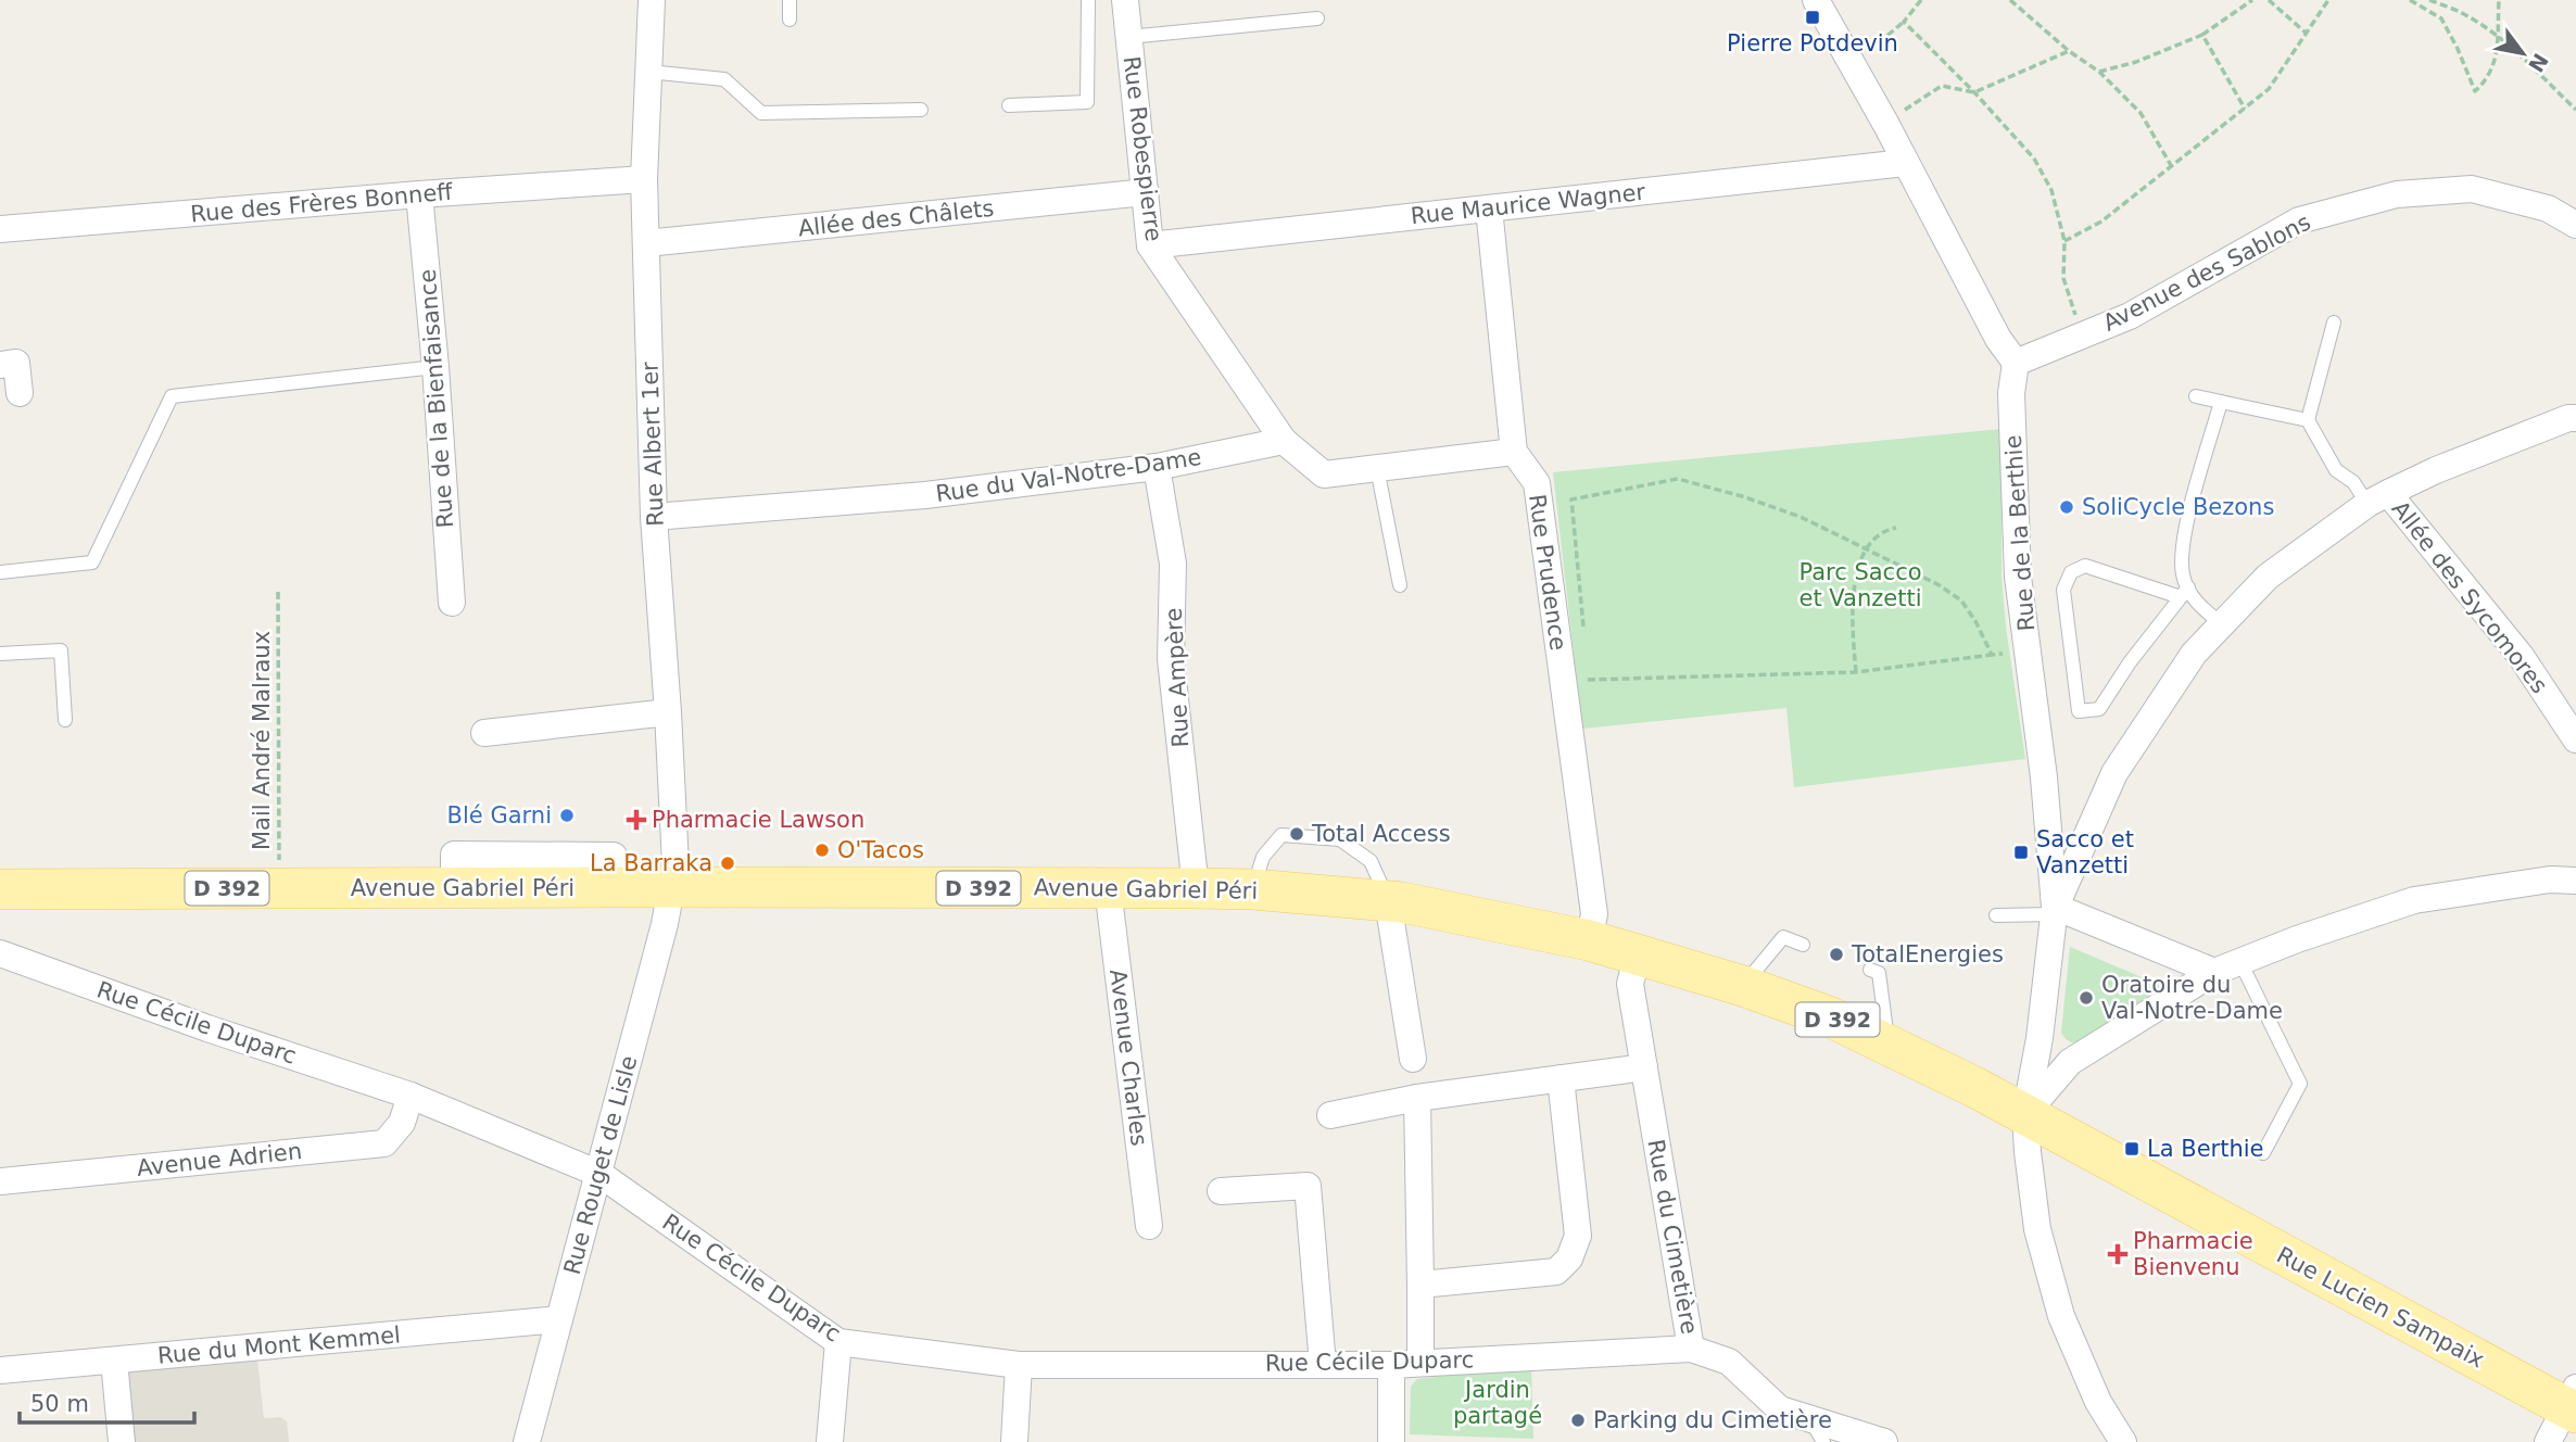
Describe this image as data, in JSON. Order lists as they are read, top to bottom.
{
  "streets": {
    "main road": ["D 392", "Avenue Gabriel Péri", "Rue Lucien Sampaix"],
    "street": [
      "Rue Robespierre",
      "Rue des Frères Bonneff",
      "Rue Maurice Wagner",
      "Allée des Châlets",
      "Avenue des Sablons",
      "Rue de la Bienfaisance",
      "Rue Albert 1er",
      "Rue du Val-Notre-Dame",
      "Rue de la Berthie",
      "Rue Prudence",
      "Allée des Sycomores",
      "Rue Ampère",
      "Rue Cécile Duparc",
      "Avenue Charles",
      "Avenue Adrien",
      "Rue Rouget de Lisle",
      "Rue du Cimetière",
      "Rue du Mont Kemmel"
    ],
    "path": ["Mail André Malraux"]
  },
  "crossings": [
    ["Rue Robespierre", "Rue Maurice Wagner"],
    ["Rue Robespierre", "Allée des Châlets"],
    ["Rue Robespierre", "Rue du Val-Notre-Dame"],
    ["Rue des Frères Bonneff", "Rue de la Bienfaisance"],
    ["Rue des Frères Bonneff", "Rue Albert 1er"],
    ["Allée des Châlets", "Rue Albert 1er"],
    ["Avenue des Sablons", "Rue de la Berthie"],
    ["Rue Albert 1er", "Rue du Val-Notre-Dame"],
    ["Rue Albert 1er", "Avenue Gabriel Péri"],
    ["Rue Albert 1er", "Rue Rouget de Lisle"],
    ["Rue du Val-Notre-Dame", "Rue Ampère"],
    ["Rue de la Berthie", "Avenue Gabriel Péri"],
    ["Rue de la Berthie", "Rue Lucien Sampaix"],
    ["Rue Prudence", "Avenue Gabriel Péri"],
    ["Rue Ampère", "Avenue Gabriel Péri"],
    ["Mail André Malraux", "Avenue Gabriel Péri"],
    ["Avenue Gabriel Péri", "Avenue Charles"],
    ["Avenue Gabriel Péri", "Rue Rouget de Lisle"],
    ["Avenue Gabriel Péri", "Rue du Cimetière"],
    ["Avenue Gabriel Péri", "Rue Lucien Sampaix"],
    ["Rue Cécile Duparc", "Avenue Adrien"],
    ["Rue Cécile Duparc", "Rue Rouget de Lisle"],
    ["Rue Cécile Duparc", "Rue du Cimetière"],
    ["Rue Rouget de Lisle", "Rue du Mont Kemmel"]
  ],
  "parks": ["Parc Sacco et Vanzetti", "Jardin partagé"],
  "places": {
    "transit": ["Pierre Potdevin", "Sacco et Vanzetti", "La Berthie"],
    "other": [
      "SoliCycle Bezons",
      "Blé Garni",
      "Total Access",
      "O'Tacos",
      "La Barraka",
      "TotalEnergies",
      "Oratoire du Val-Notre-Dame",
      "Parking du Cimetière"
    ],
    "health": ["Pharmacie Lawson", "Pharmacie Bienvenu"]
  },
  "scale_bar": "50 m",
  "north": "bottom right"
}
